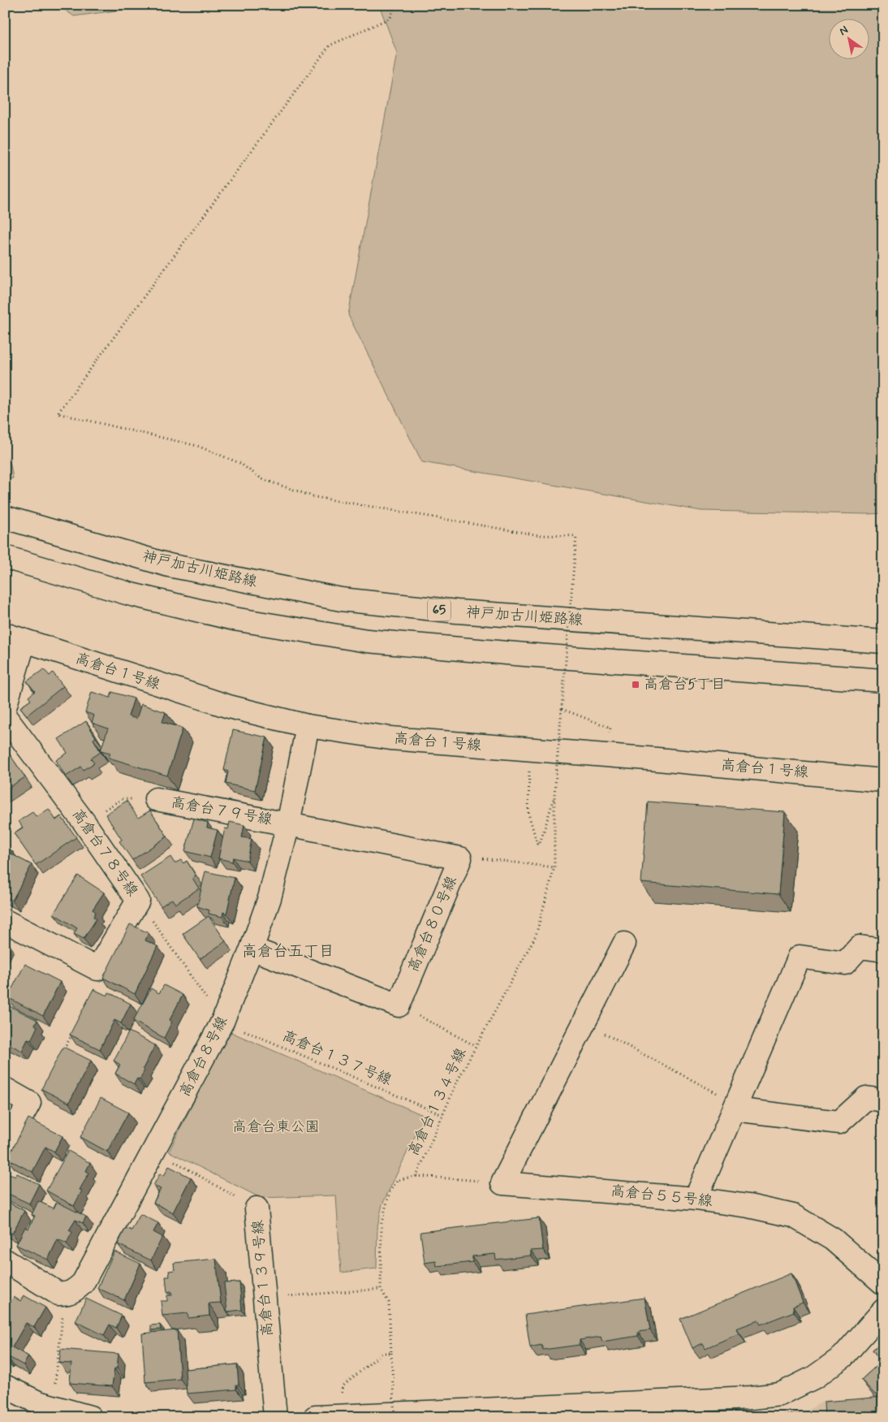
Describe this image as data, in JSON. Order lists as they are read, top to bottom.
{
  "streets": {
    "street": [
      "神戸加古川姫路線",
      "65",
      "高倉台１号線",
      "高倉台７９号線",
      "高倉台７８号線",
      "高倉台８０号線",
      "高倉台８号線",
      "高倉台５５号線",
      "高倉台１３９号線"
    ],
    "path": ["高倉台１３７号線", "高倉台１３４号線"]
  },
  "crossings": [
    ["高倉台１号線", "高倉台８号線"],
    ["高倉台７９号線", "高倉台８０号線"],
    ["高倉台７９号線", "高倉台８号線"],
    ["高倉台８０号線", "高倉台８号線"],
    ["高倉台８号線", "高倉台１３７号線"],
    ["高倉台８号線", "高倉台１３９号線"],
    ["高倉台１３７号線", "高倉台１３４号線"]
  ],
  "districts": ["高倉台五丁目"],
  "parks": ["高倉台東公園"],
  "places": {
    "transit": ["高倉台5丁目"]
  },
  "north": "top left"
}
